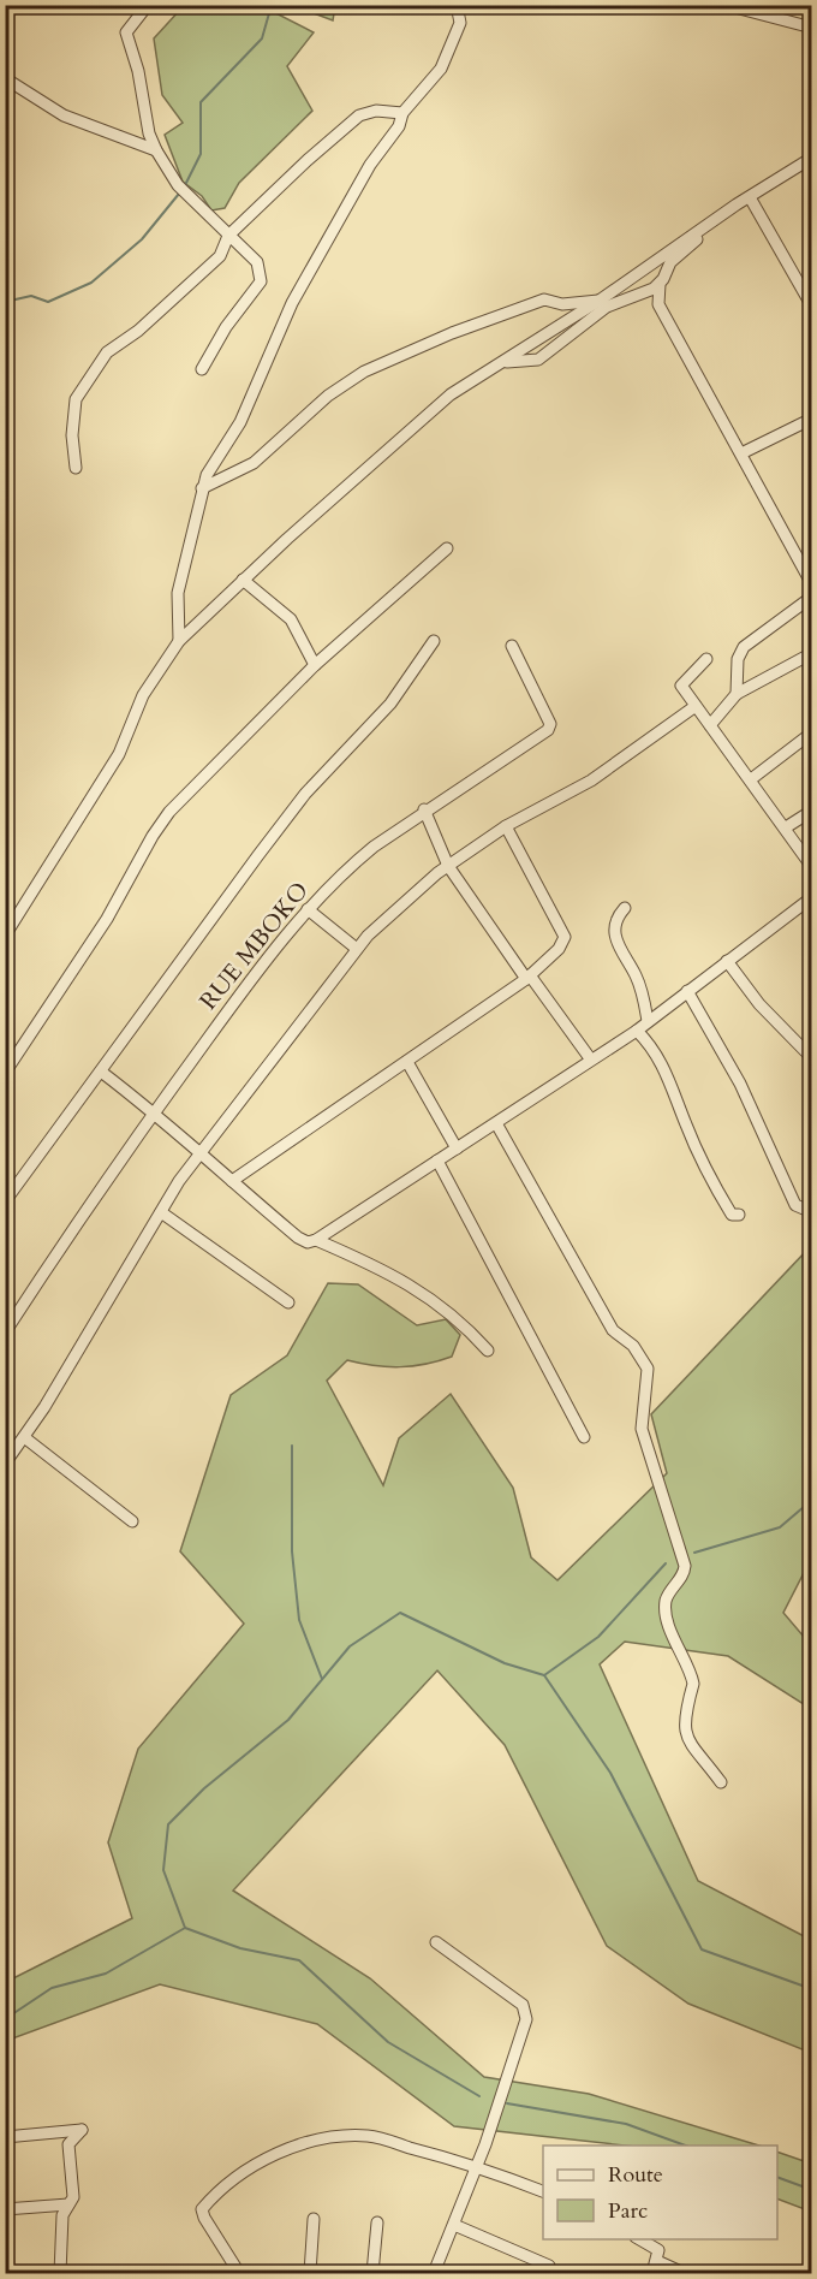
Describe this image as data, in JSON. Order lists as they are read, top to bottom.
{
  "streets": {
    "street": ["RUE MBOKO"]
  },
  "legend": ["Route", "Parc"]
}
